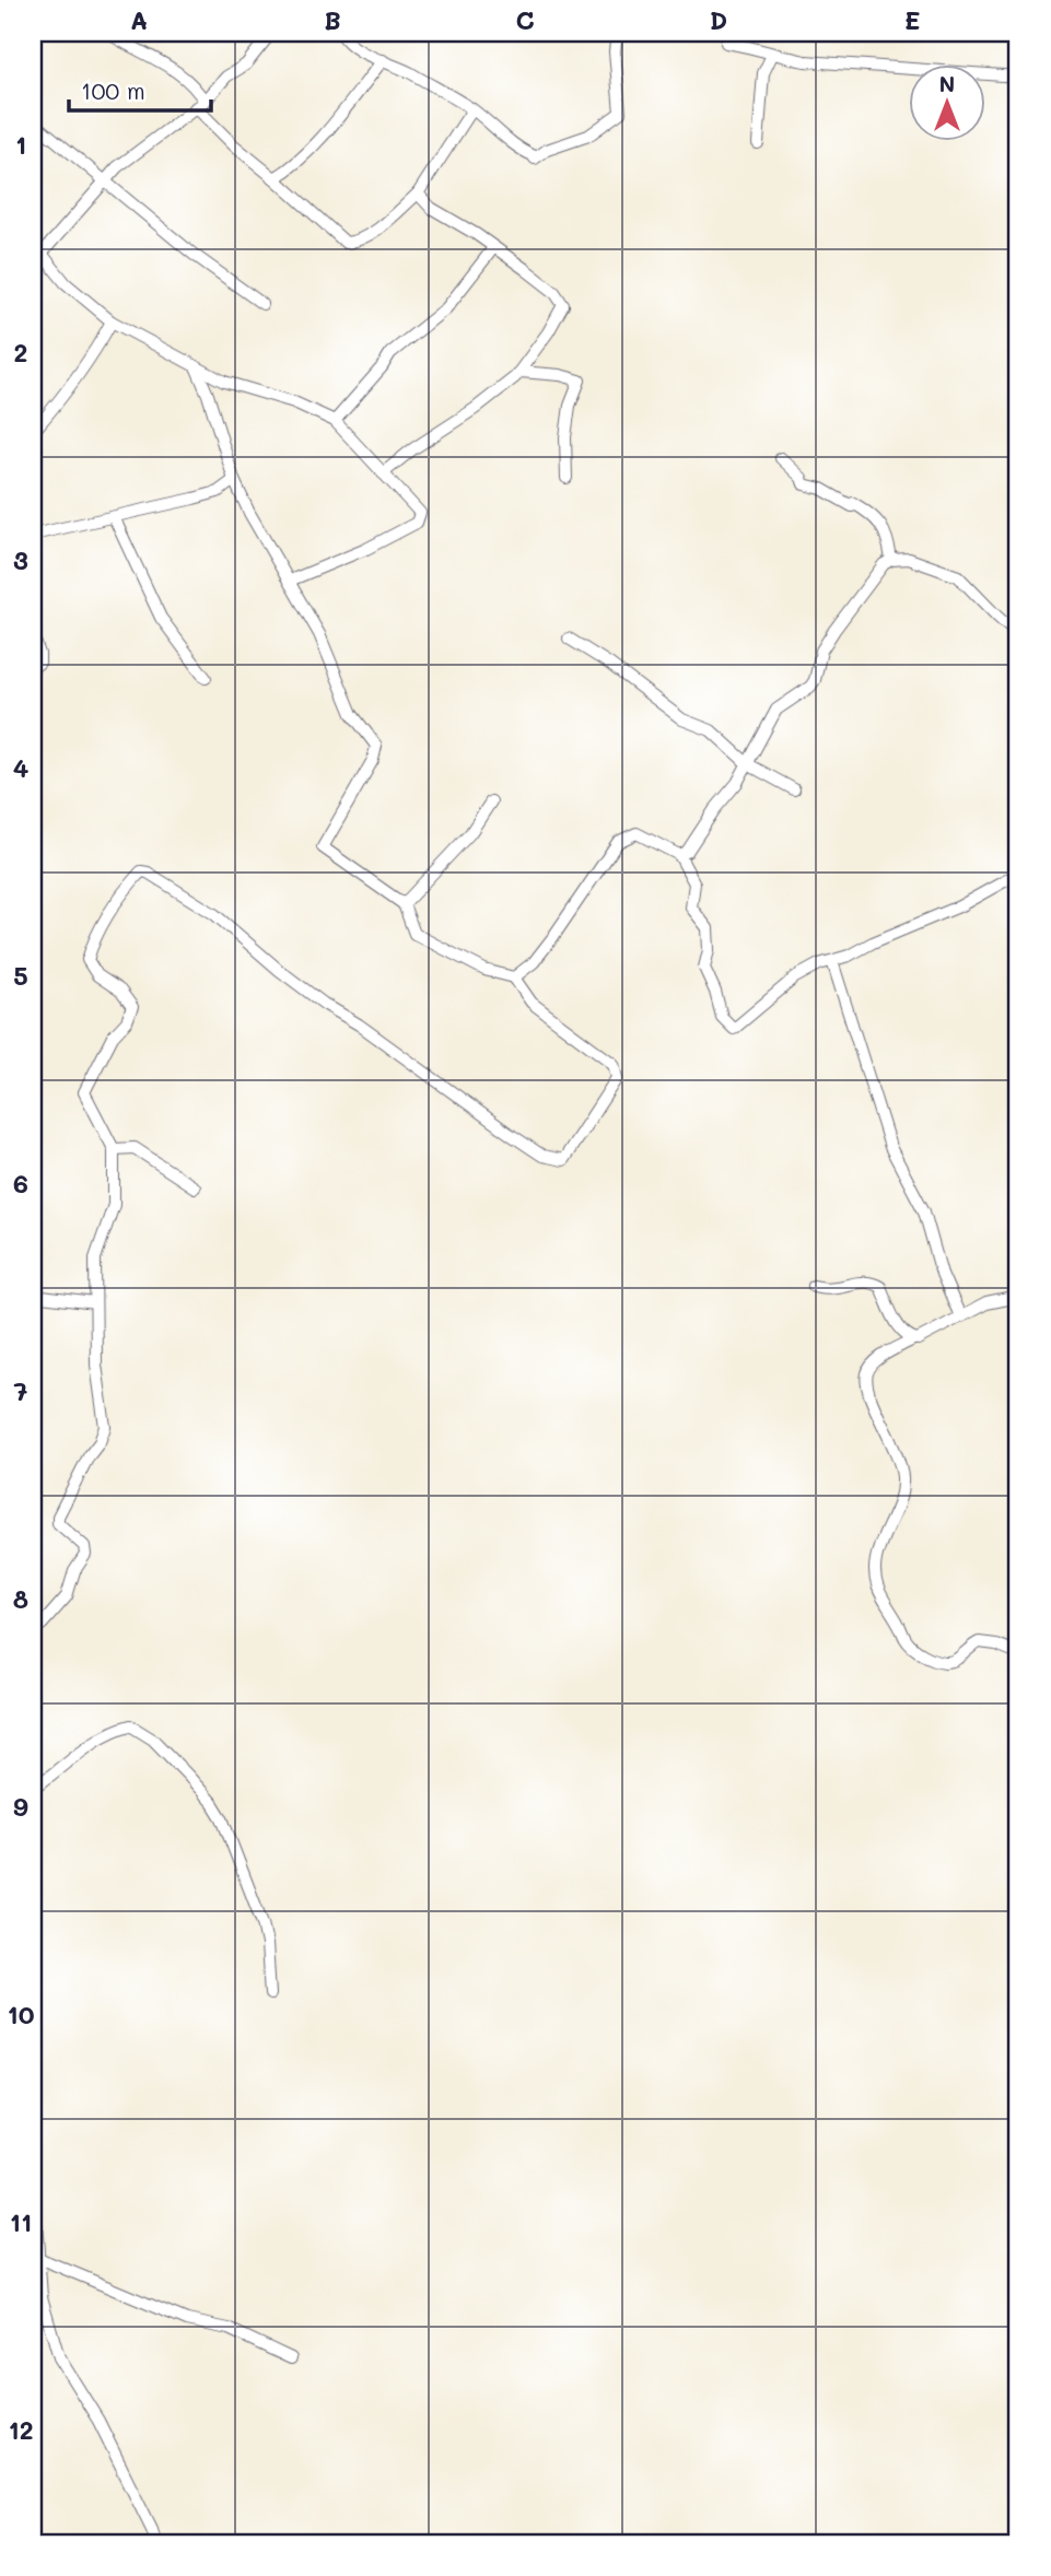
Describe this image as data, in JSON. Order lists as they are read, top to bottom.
{
  "scale_bar": "100 m",
  "north": "top",
  "grid": {
    "columns": [
      "A",
      "B",
      "C",
      "D",
      "E"
    ],
    "rows": [
      "1",
      "2",
      "3",
      "4",
      "5",
      "6",
      "7",
      "8",
      "9",
      "10",
      "11",
      "12"
    ]
  }
}
